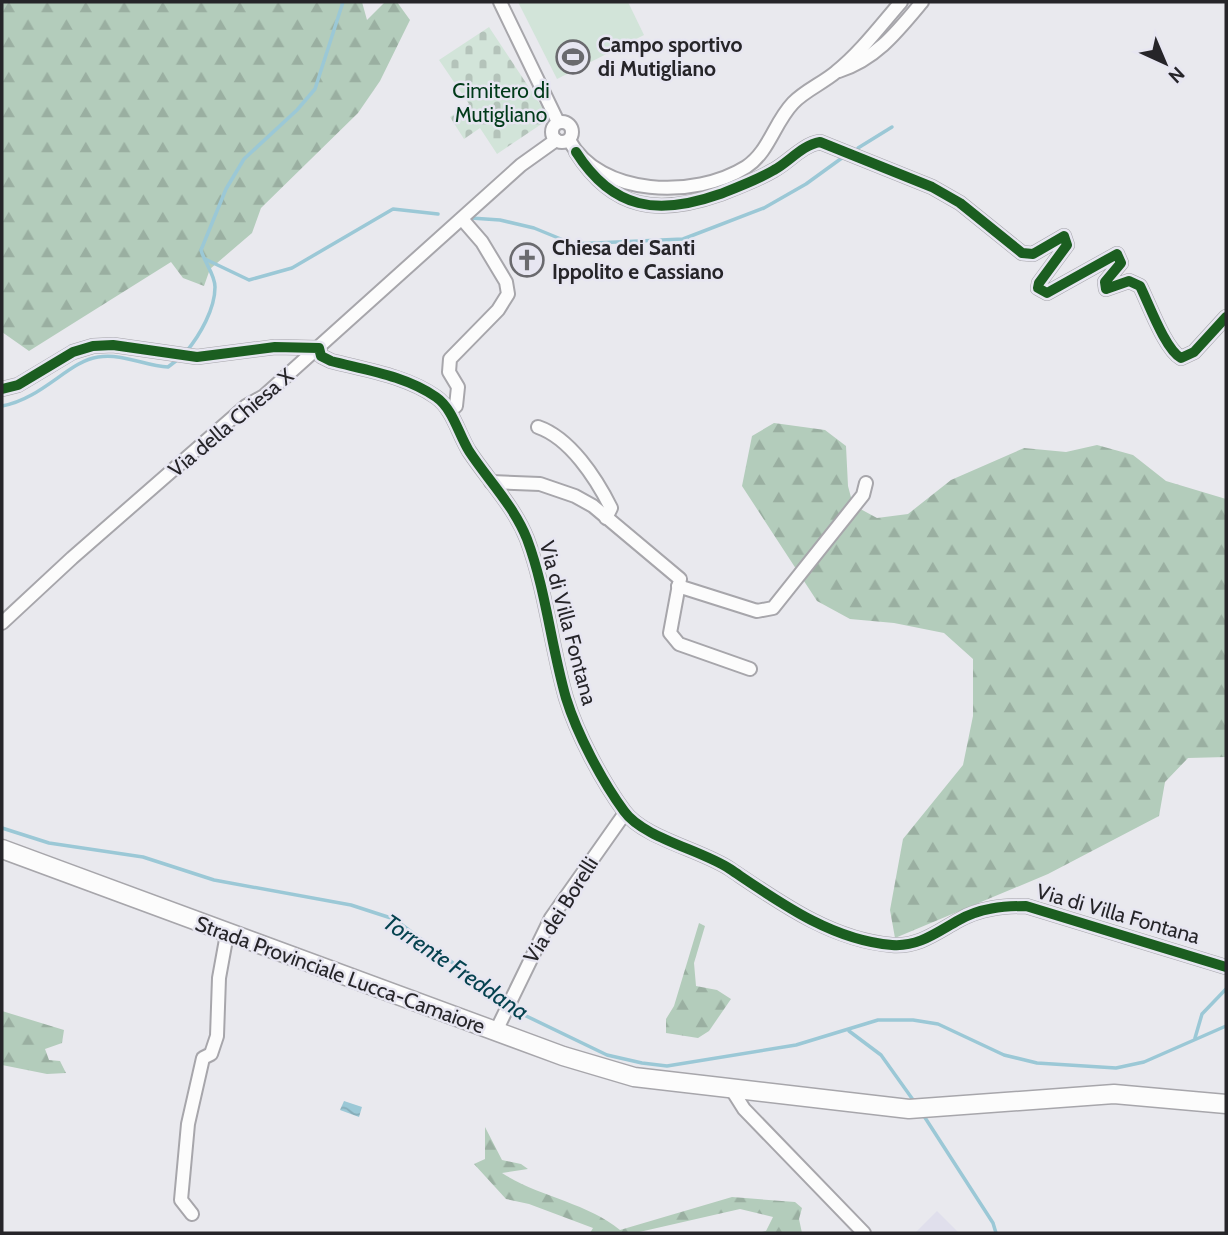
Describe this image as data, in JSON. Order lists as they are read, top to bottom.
{
  "streets": {
    "main road": ["Strada Provinciale Lucca-Camaiore"],
    "street": ["Via della Chiesa X", "Via di Villa Fontana", "Via dei Borelli"]
  },
  "crossings": [
    ["Via della Chiesa X", "Via di Villa Fontana"],
    ["Via di Villa Fontana", "Via dei Borelli"],
    ["Via dei Borelli", "Strada Provinciale Lucca-Camaiore"]
  ],
  "water": ["Torrente Freddana"],
  "parks": ["Cimitero di Mutigliano"],
  "places": {
    "sports": ["Campo sportivo di Mutigliano"],
    "church": ["Chiesa dei Santi Ippolito e Cassiano"]
  },
  "north": "bottom right"
}
